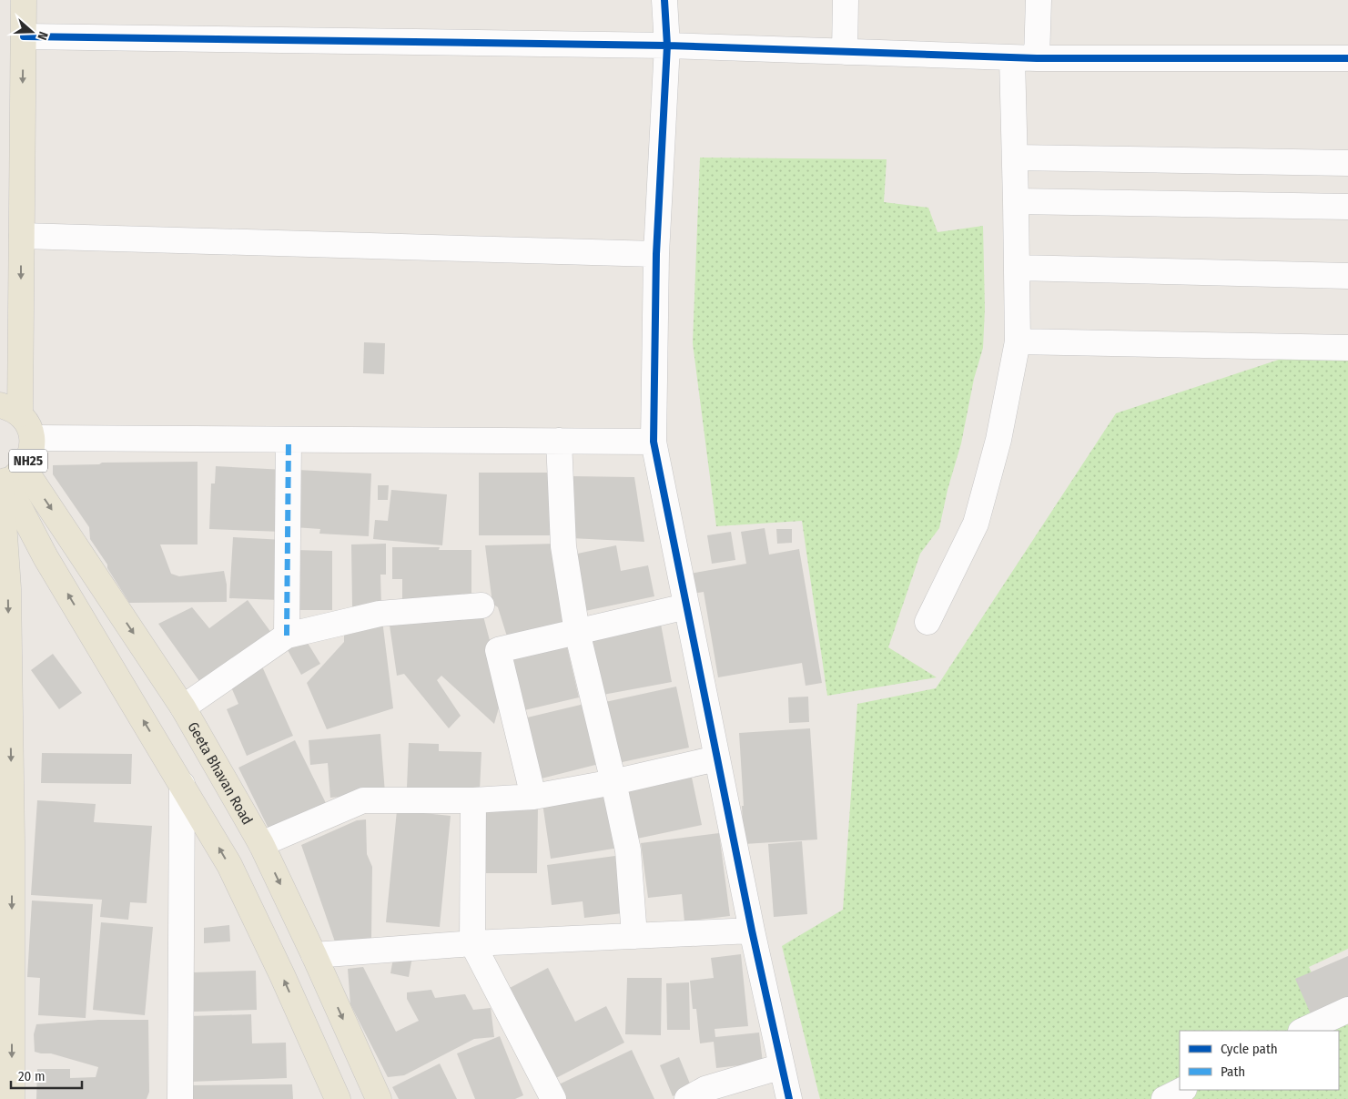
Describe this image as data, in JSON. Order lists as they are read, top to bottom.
{
  "streets": {
    "main road": ["NH25", "Geeta Bhavan Road"]
  },
  "crossings": [
    ["NH25", "Geeta Bhavan Road"]
  ],
  "legend": ["Cycle path", "Path"],
  "scale_bar": "20 m",
  "north": "right"
}
